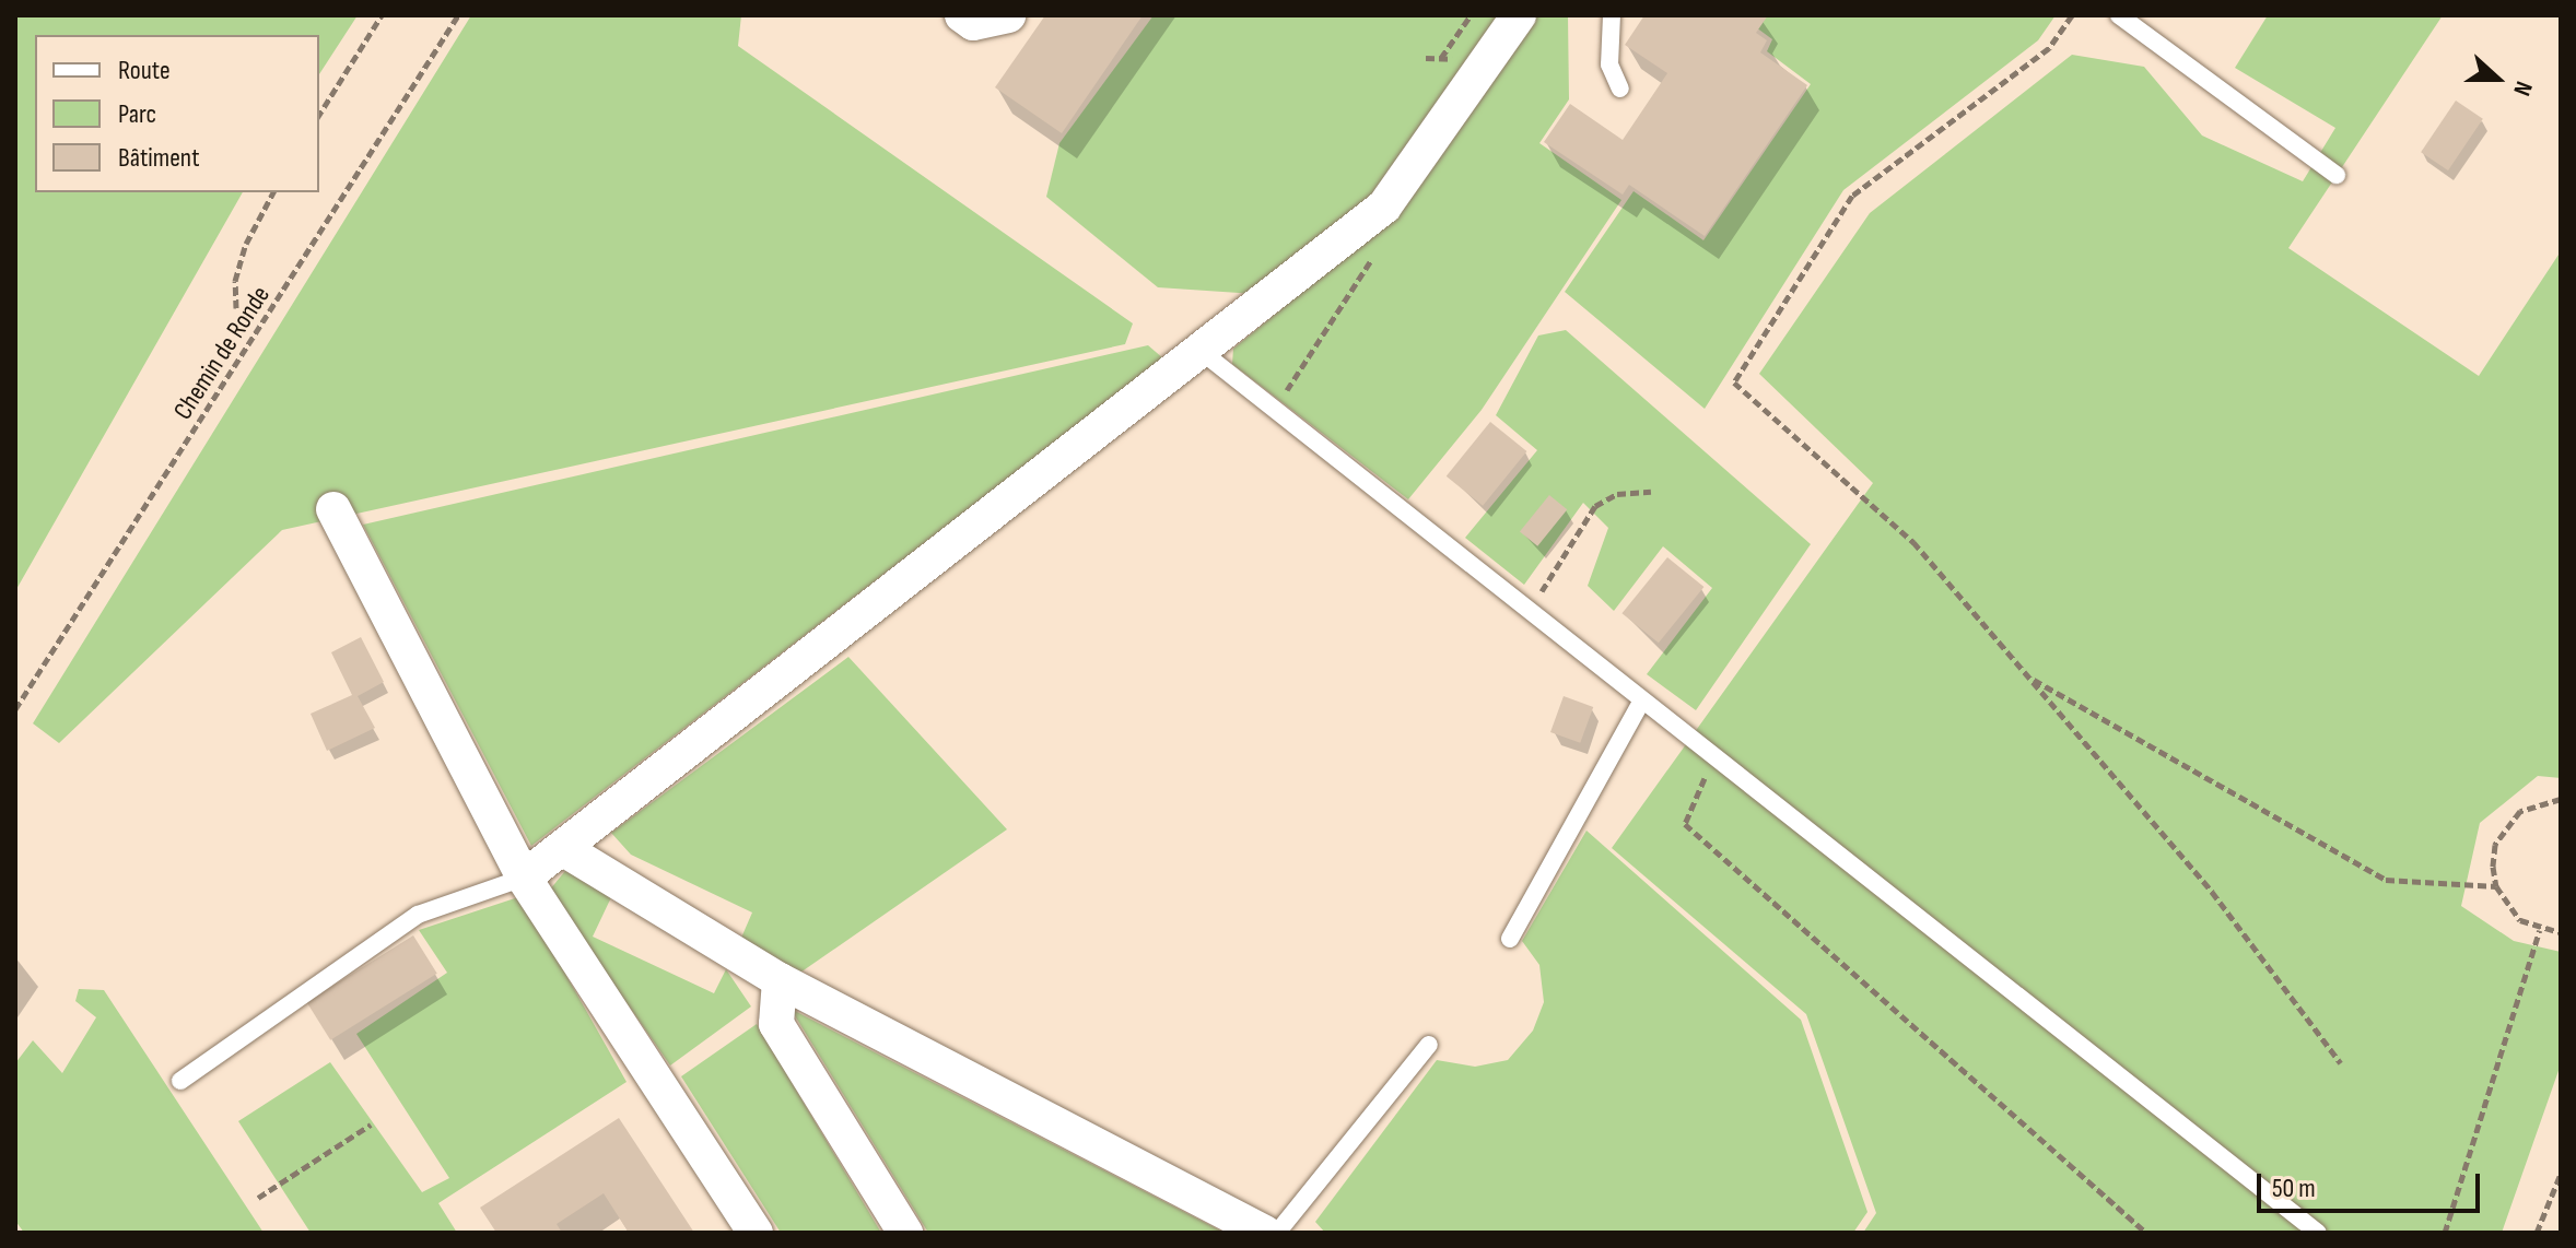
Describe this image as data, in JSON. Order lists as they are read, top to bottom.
{
  "streets": {
    "path": ["Chemin de Ronde"]
  },
  "legend": ["Route", "Parc", "Bâtiment"],
  "scale_bar": "50 m",
  "north": "right"
}
